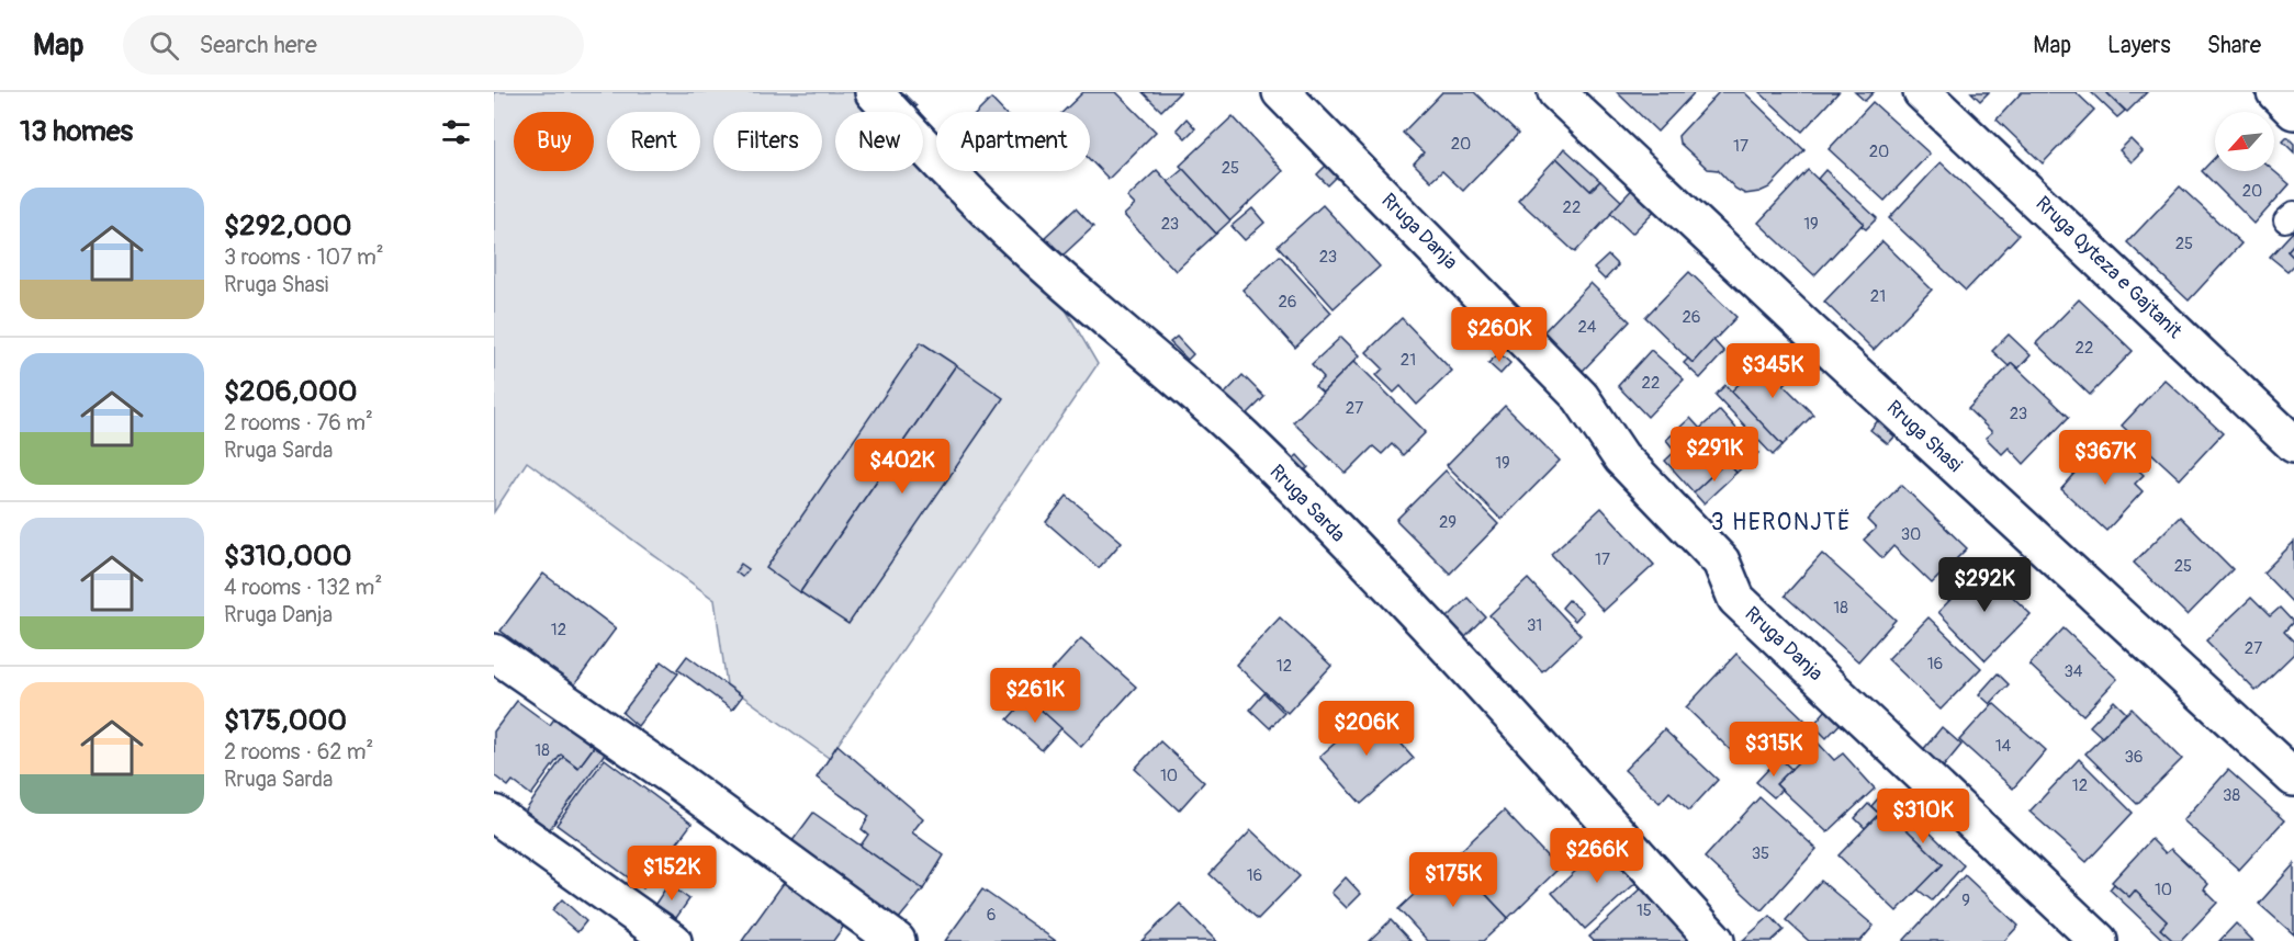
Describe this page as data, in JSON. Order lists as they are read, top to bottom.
{
  "streets": {
    "street": [
      "Rruga Danja",
      "Rruga Qyteza e Gajtanit",
      "Rruga Shasi",
      "Rruga Sarda"
    ]
  },
  "districts": ["3 HERONJTË"],
  "house_numbers": [
    "20",
    "17",
    "20",
    "25",
    "20",
    "22",
    "23",
    "19",
    "25",
    "23",
    "21",
    "26",
    "26",
    "24",
    "22",
    "21",
    "22",
    "27",
    "23",
    "19",
    "29",
    "30",
    "17",
    "25",
    "18",
    "31",
    "12",
    "27",
    "16",
    "12",
    "34",
    "14",
    "18",
    "36",
    "10",
    "12",
    "38",
    "35",
    "16",
    "10",
    "9",
    "15",
    "6"
  ],
  "north": "bottom left",
  "page": {
    "header": "Map",
    "search": "Search here",
    "nav": ["Map", "Layers", "Share"],
    "heading": "13 homes",
    "chip": [
      "Buy",
      "Rent",
      "Filters",
      "New",
      "Apartment"
    ],
    "list": [
      {
        "name": "$292,000",
        "note": "3 rooms · 107 m² · Rruga Shasi"
      },
      {
        "name": "$206,000",
        "note": "2 rooms · 76 m² · Rruga Sarda"
      },
      {
        "name": "$310,000",
        "note": "4 rooms · 132 m² · Rruga Danja"
      },
      {
        "name": "$175,000",
        "note": "2 rooms · 62 m² · Rruga Sarda"
      }
    ],
    "price": [
      "$260K",
      "$345K",
      "$291K",
      "$367K",
      "$402K",
      "$292K",
      "$261K",
      "$206K",
      "$315K",
      "$310K",
      "$266K",
      "$152K",
      "$175K"
    ]
  }
}
